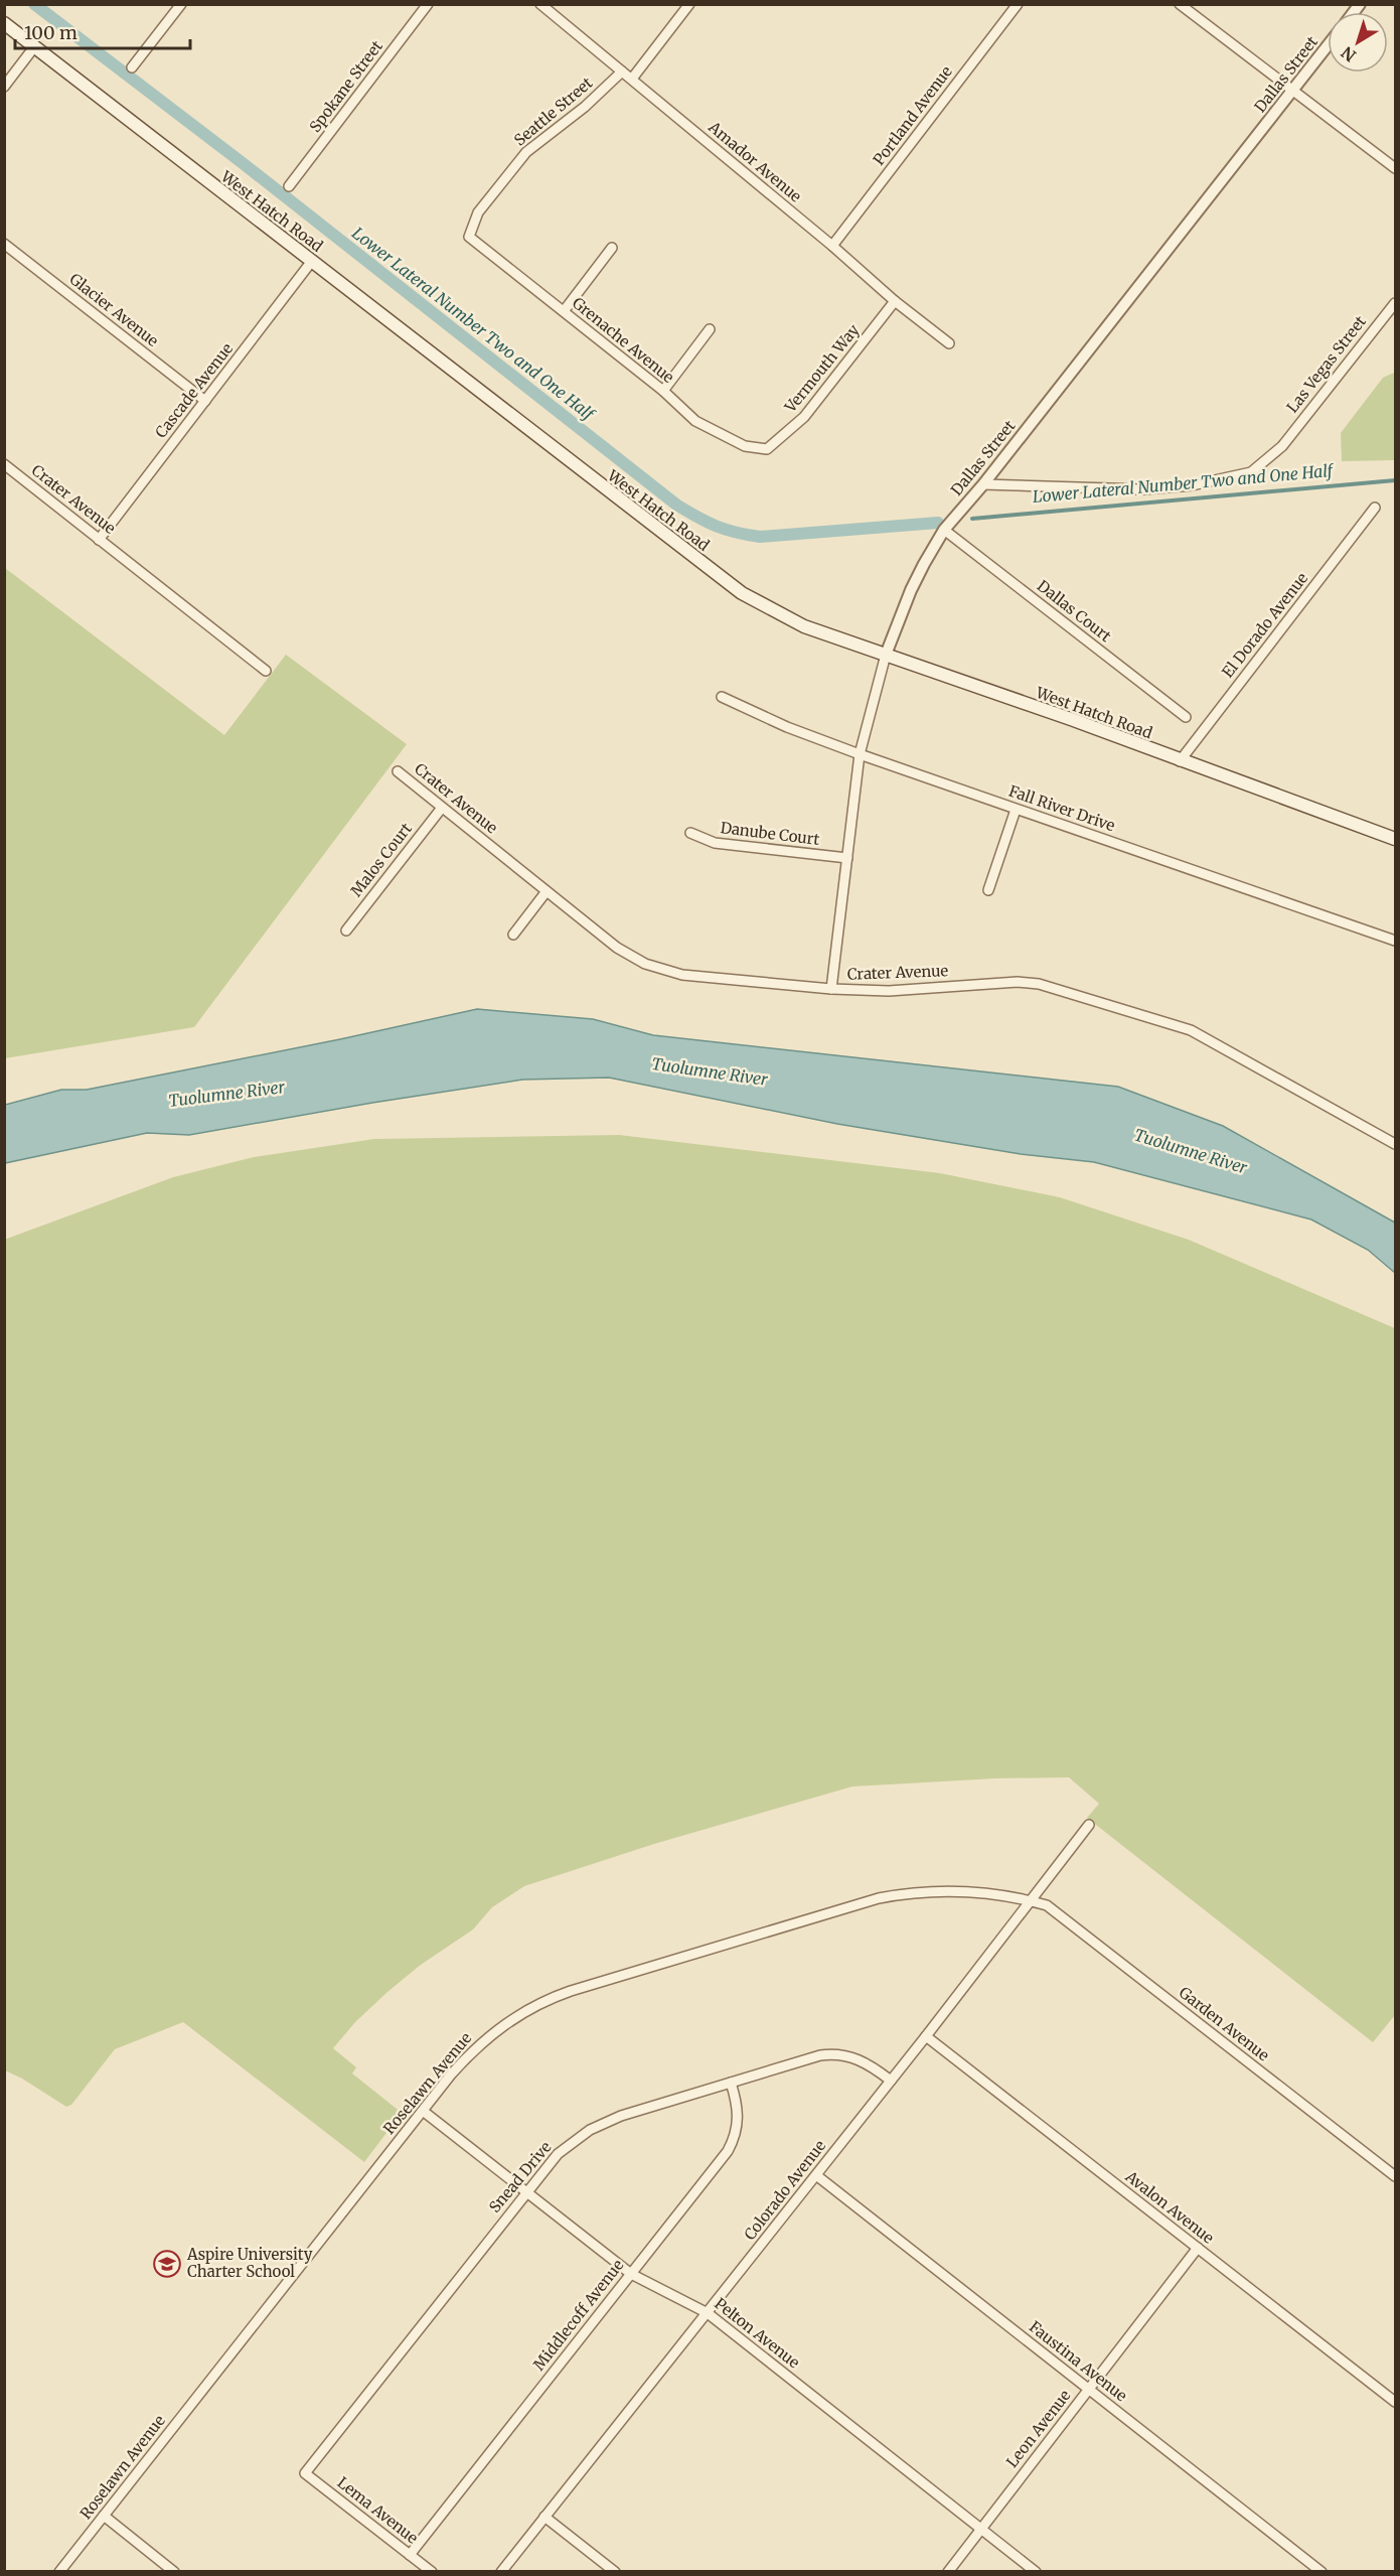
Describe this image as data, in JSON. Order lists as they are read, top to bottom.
{
  "streets": {
    "main road": ["West Hatch Road"],
    "street": [
      "Dallas Street",
      "Spokane Street",
      "Seattle Street",
      "Portland Avenue",
      "Amador Avenue",
      "Glacier Avenue",
      "Grenache Avenue",
      "Las Vegas Street",
      "Vermouth Way",
      "Cascade Avenue",
      "Crater Avenue",
      "Dallas Court",
      "El Dorado Avenue",
      "Fall River Drive",
      "Danube Court",
      "Malos Court",
      "Garden Avenue",
      "Roselawn Avenue",
      "Snead Drive",
      "Colorado Avenue",
      "Avalon Avenue",
      "Middlecoff Avenue",
      "Pelton Avenue",
      "Faustina Avenue",
      "Leon Avenue",
      "Lema Avenue"
    ]
  },
  "crossings": [
    ["Dallas Street", "West Hatch Road"],
    ["Dallas Street", "Las Vegas Street"],
    ["Dallas Street", "Crater Avenue"],
    ["Dallas Street", "Dallas Court"],
    ["Dallas Street", "Fall River Drive"],
    ["Dallas Street", "Danube Court"],
    ["Seattle Street", "Amador Avenue"],
    ["Seattle Street", "Grenache Avenue"],
    ["Portland Avenue", "Amador Avenue"],
    ["Amador Avenue", "Vermouth Way"],
    ["West Hatch Road", "Cascade Avenue"],
    ["West Hatch Road", "El Dorado Avenue"],
    ["Glacier Avenue", "Cascade Avenue"],
    ["Grenache Avenue", "Vermouth Way"],
    ["Cascade Avenue", "Crater Avenue"],
    ["Crater Avenue", "Malos Court"],
    ["Garden Avenue", "Roselawn Avenue"],
    ["Garden Avenue", "Colorado Avenue"],
    ["Roselawn Avenue", "Colorado Avenue"],
    ["Roselawn Avenue", "Pelton Avenue"],
    ["Snead Drive", "Colorado Avenue"],
    ["Snead Drive", "Middlecoff Avenue"],
    ["Snead Drive", "Pelton Avenue"],
    ["Snead Drive", "Lema Avenue"],
    ["Colorado Avenue", "Avalon Avenue"],
    ["Colorado Avenue", "Pelton Avenue"],
    ["Colorado Avenue", "Faustina Avenue"],
    ["Avalon Avenue", "Leon Avenue"],
    ["Middlecoff Avenue", "Pelton Avenue"],
    ["Middlecoff Avenue", "Lema Avenue"],
    ["Pelton Avenue", "Leon Avenue"],
    ["Faustina Avenue", "Leon Avenue"]
  ],
  "water": ["Lower Lateral Number Two and One Half", "Tuolumne River"],
  "places": {
    "school or university": ["Aspire University Charter School"]
  },
  "scale_bar": "100 m",
  "north": "bottom left"
}
